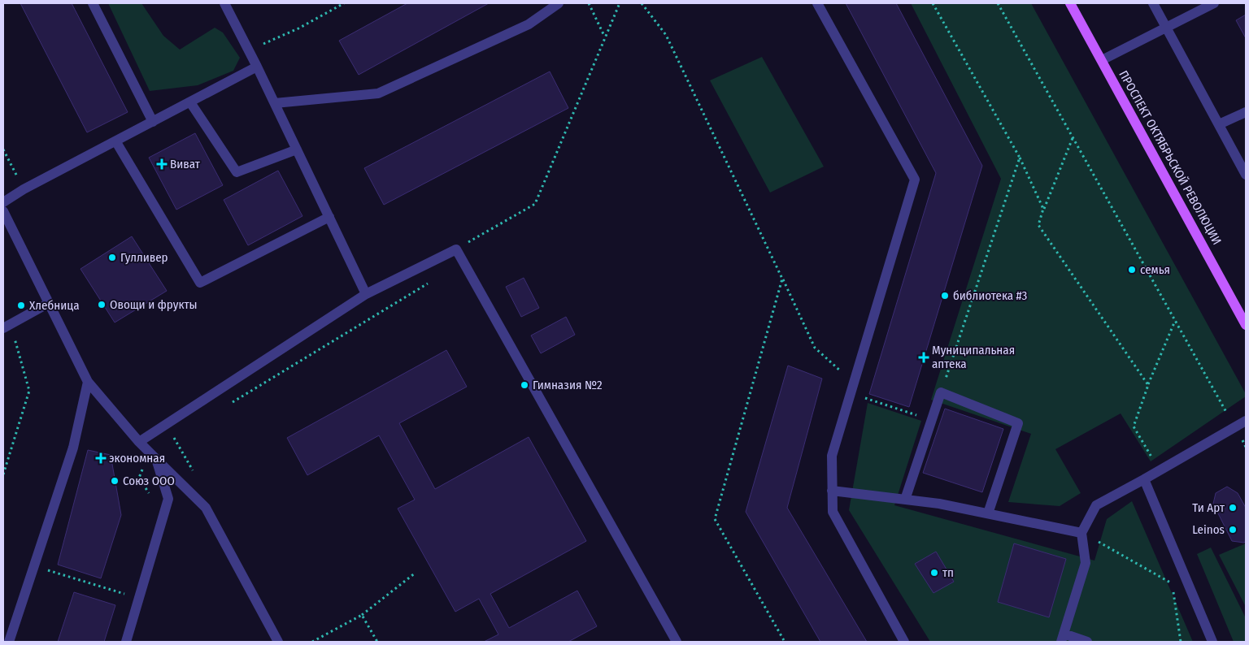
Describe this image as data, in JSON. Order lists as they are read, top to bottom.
{
  "streets": {
    "main road": ["ПРОСПЕКТ ОКТЯБРЬСКОЙ РЕВОЛЮЦИИ"]
  },
  "places": {
    "health": ["Виват", "Муниципальная аптека", "экономная"],
    "other": [
      "Гулливер",
      "семья",
      "библиотека #3",
      "Овощи и фрукты",
      "Хлебница",
      "Гимназия №2",
      "Союз ООО",
      "Ти Арт",
      "Leinos",
      "тп"
    ]
  }
}
